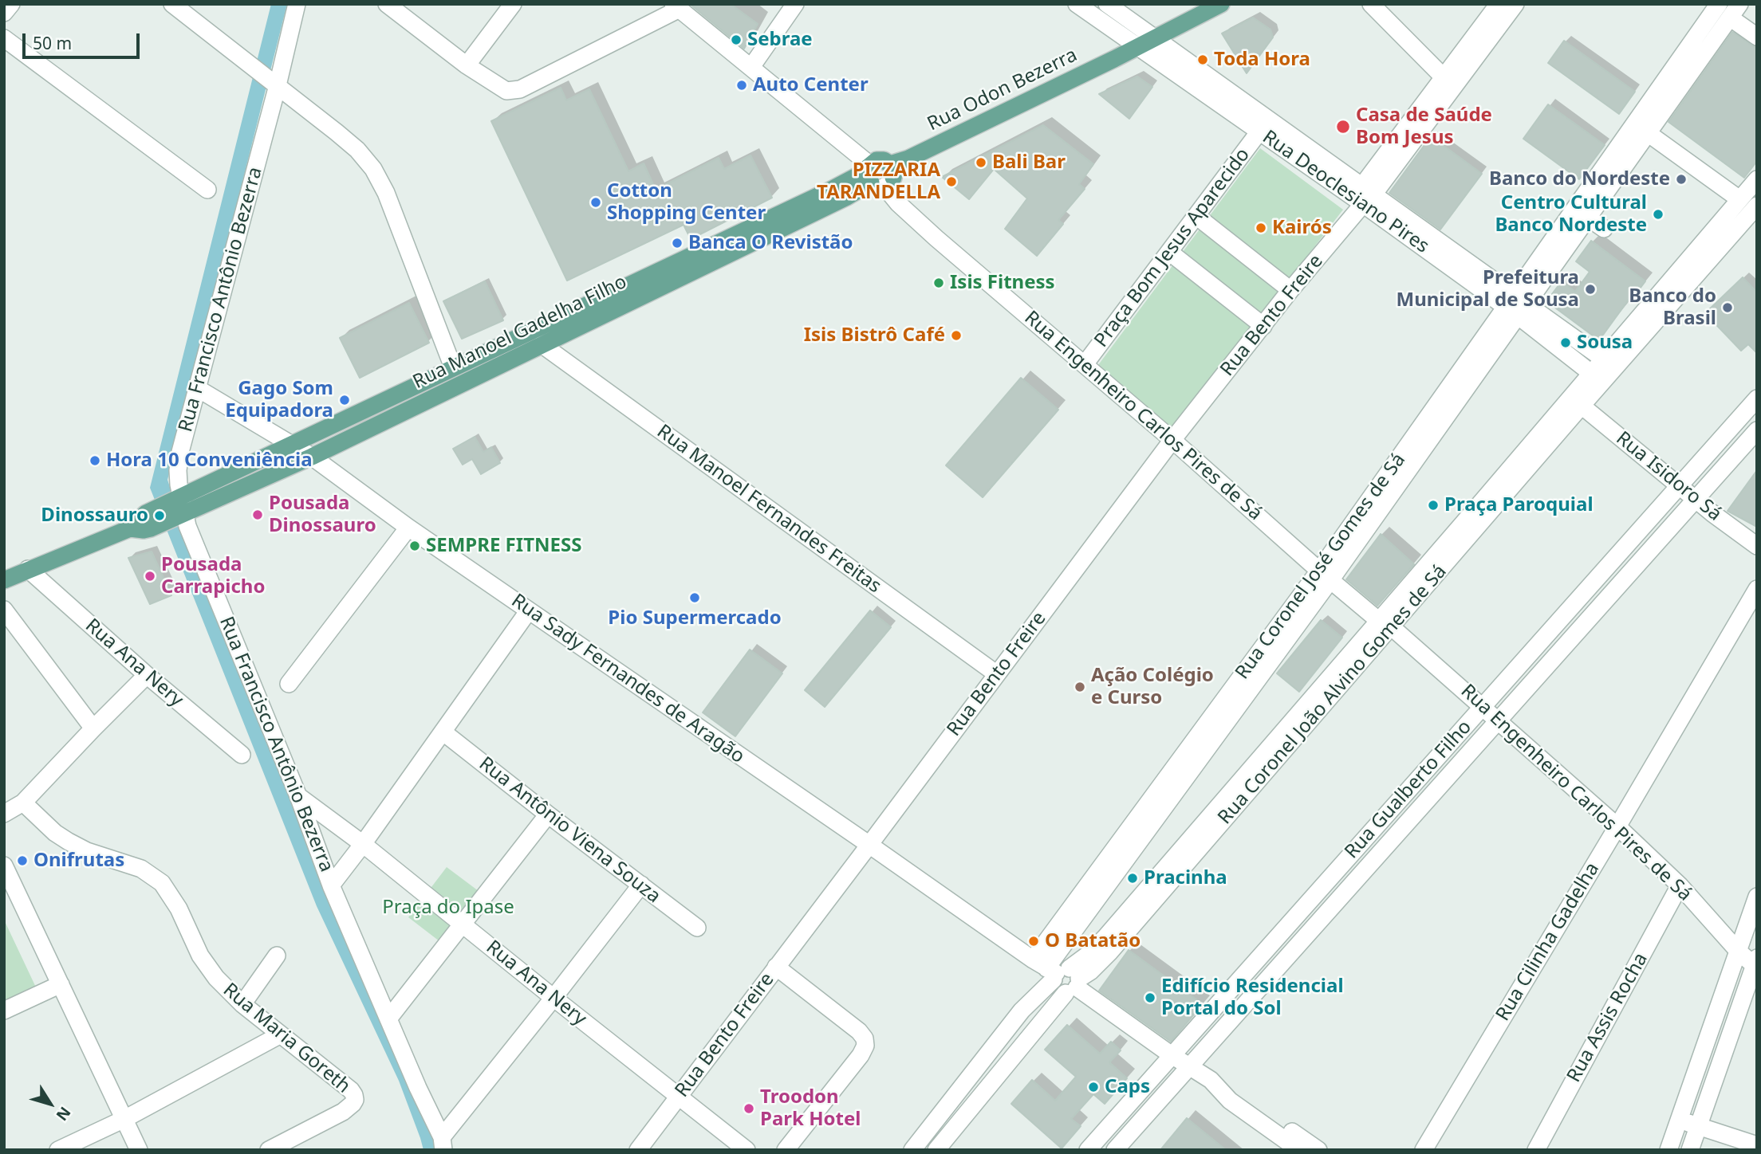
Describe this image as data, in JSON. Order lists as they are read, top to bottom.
{
  "streets": {
    "main road": ["Rua Odon Bezerra", "Rua Manoel Gadelha Filho"],
    "street": [
      "Rua Deoclesiano Pires",
      "Praça Bom Jesus Aparecido",
      "Rua Francisco Antônio Bezerra",
      "Rua Bento Freire",
      "Rua Engenheiro Carlos Pires de Sá",
      "Rua Isidoro Sá",
      "Rua Manoel Fernandes Freitas",
      "Rua Coronel José Gomes de Sá",
      "Rua Ana Nery",
      "Rua Sady Fernandes de Aragão",
      "Rua Coronel João Alvino Gomes de Sá",
      "Rua Gualberto Filho",
      "Rua Antônio Viena Souza",
      "Rua Cilinha Gadelha",
      "Rua Assis Rocha",
      "Rua Maria Goreth"
    ]
  },
  "crossings": [
    ["Rua Odon Bezerra", "Rua Deoclesiano Pires"],
    ["Rua Odon Bezerra", "Rua Manoel Gadelha Filho"],
    ["Rua Odon Bezerra", "Rua Engenheiro Carlos Pires de Sá"],
    ["Rua Deoclesiano Pires", "Praça Bom Jesus Aparecido"],
    ["Rua Deoclesiano Pires", "Rua Bento Freire"],
    ["Rua Deoclesiano Pires", "Rua Coronel José Gomes de Sá"],
    ["Rua Deoclesiano Pires", "Rua Coronel João Alvino Gomes de Sá"],
    ["Praça Bom Jesus Aparecido", "Rua Engenheiro Carlos Pires de Sá"],
    ["Rua Francisco Antônio Bezerra", "Rua Manoel Gadelha Filho"],
    ["Rua Francisco Antônio Bezerra", "Rua Ana Nery"],
    ["Rua Francisco Antônio Bezerra", "Rua Sady Fernandes de Aragão"],
    ["Rua Bento Freire", "Rua Engenheiro Carlos Pires de Sá"],
    ["Rua Bento Freire", "Rua Manoel Fernandes Freitas"],
    ["Rua Bento Freire", "Rua Ana Nery"],
    ["Rua Bento Freire", "Rua Sady Fernandes de Aragão"],
    ["Rua Manoel Gadelha Filho", "Rua Engenheiro Carlos Pires de Sá"],
    ["Rua Manoel Gadelha Filho", "Rua Manoel Fernandes Freitas"],
    ["Rua Manoel Gadelha Filho", "Rua Sady Fernandes de Aragão"],
    ["Rua Engenheiro Carlos Pires de Sá", "Rua Coronel José Gomes de Sá"],
    ["Rua Engenheiro Carlos Pires de Sá", "Rua Coronel João Alvino Gomes de Sá"],
    ["Rua Engenheiro Carlos Pires de Sá", "Rua Gualberto Filho"],
    ["Rua Engenheiro Carlos Pires de Sá", "Rua Cilinha Gadelha"],
    ["Rua Engenheiro Carlos Pires de Sá", "Rua Assis Rocha"],
    ["Rua Isidoro Sá", "Rua Coronel João Alvino Gomes de Sá"],
    ["Rua Isidoro Sá", "Rua Gualberto Filho"],
    ["Rua Coronel José Gomes de Sá", "Rua Sady Fernandes de Aragão"],
    ["Rua Coronel José Gomes de Sá", "Rua Coronel João Alvino Gomes de Sá"],
    ["Rua Sady Fernandes de Aragão", "Rua Coronel João Alvino Gomes de Sá"],
    ["Rua Sady Fernandes de Aragão", "Rua Gualberto Filho"]
  ],
  "parks": ["Praça do Ipase"],
  "places": [
    "Sebrae",
    "Toda Hora",
    "Auto Center",
    "Casa de Saúde Bom Jesus",
    "Bali Bar",
    "Banco do Nordeste",
    "PIZZARIA TARANDELLA",
    "Cotton Shopping Center",
    "Centro Cultural Banco Nordeste",
    "Kairós",
    "Banca O Revistão",
    "Isis Fitness",
    "Prefeitura Municipal de Sousa",
    "Banco do Brasil",
    "Isis Bistrô Café",
    "Sousa",
    "Gago Som Equipadora",
    "Hora 10 Conveniência",
    "Praça Paroquial",
    "Pousada Dinossauro",
    "Dinossauro",
    "SEMPRE FITNESS",
    "Pousada Carrapicho",
    "Pio Supermercado",
    "Ação Colégio e Curso",
    "Onifrutas",
    "Pracinha",
    "O Batatão",
    "Edifício Residencial Portal do Sol",
    "Caps",
    "Troodon Park Hotel"
  ],
  "scale_bar": "50 m",
  "north": "bottom right"
}
